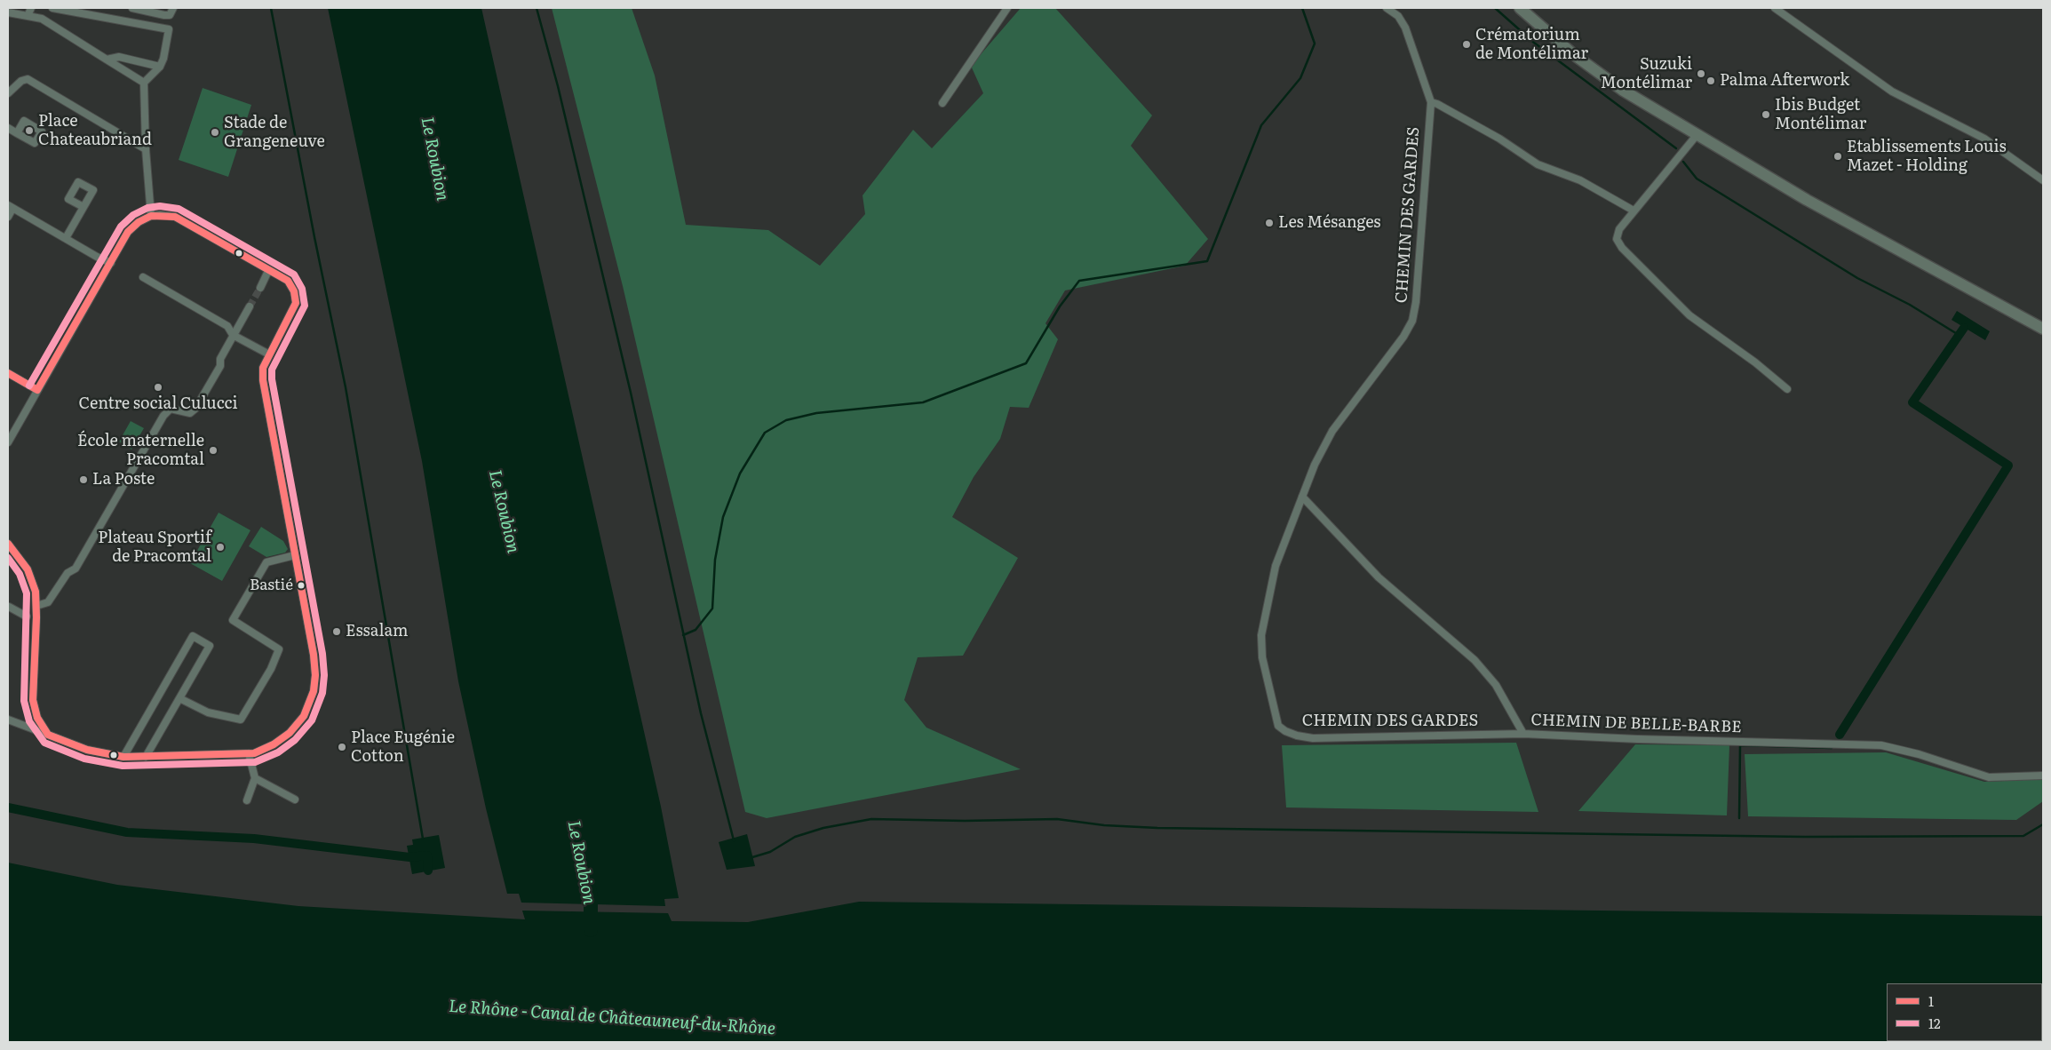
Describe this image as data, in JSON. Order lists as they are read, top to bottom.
{
  "streets": {
    "street": ["CHEMIN DES GARDES", "CHEMIN DE BELLE-BARBE"]
  },
  "crossings": [
    ["CHEMIN DES GARDES", "CHEMIN DE BELLE-BARBE"]
  ],
  "water": ["Le Roubion", "Le Rhône - Canal de Châteauneuf-du-Rhône"],
  "places": [
    "Crématorium de Montélimar",
    "Suzuki Montélimar",
    "Palma Afterwork",
    "Ibis Budget Montélimar",
    "Place Chateaubriand",
    "Stade de Grangeneuve",
    "Etablissements Louis Mazet - Holding",
    "Les Mésanges",
    "Centre social Culucci",
    "École maternelle Pracomtal",
    "La Poste",
    "Plateau Sportif de Pracomtal",
    "Bastié",
    "Essalam",
    "Place Eugénie Cotton"
  ],
  "lines": ["transit line 12", "transit line 1"],
  "legend": ["1", "12"]
}
